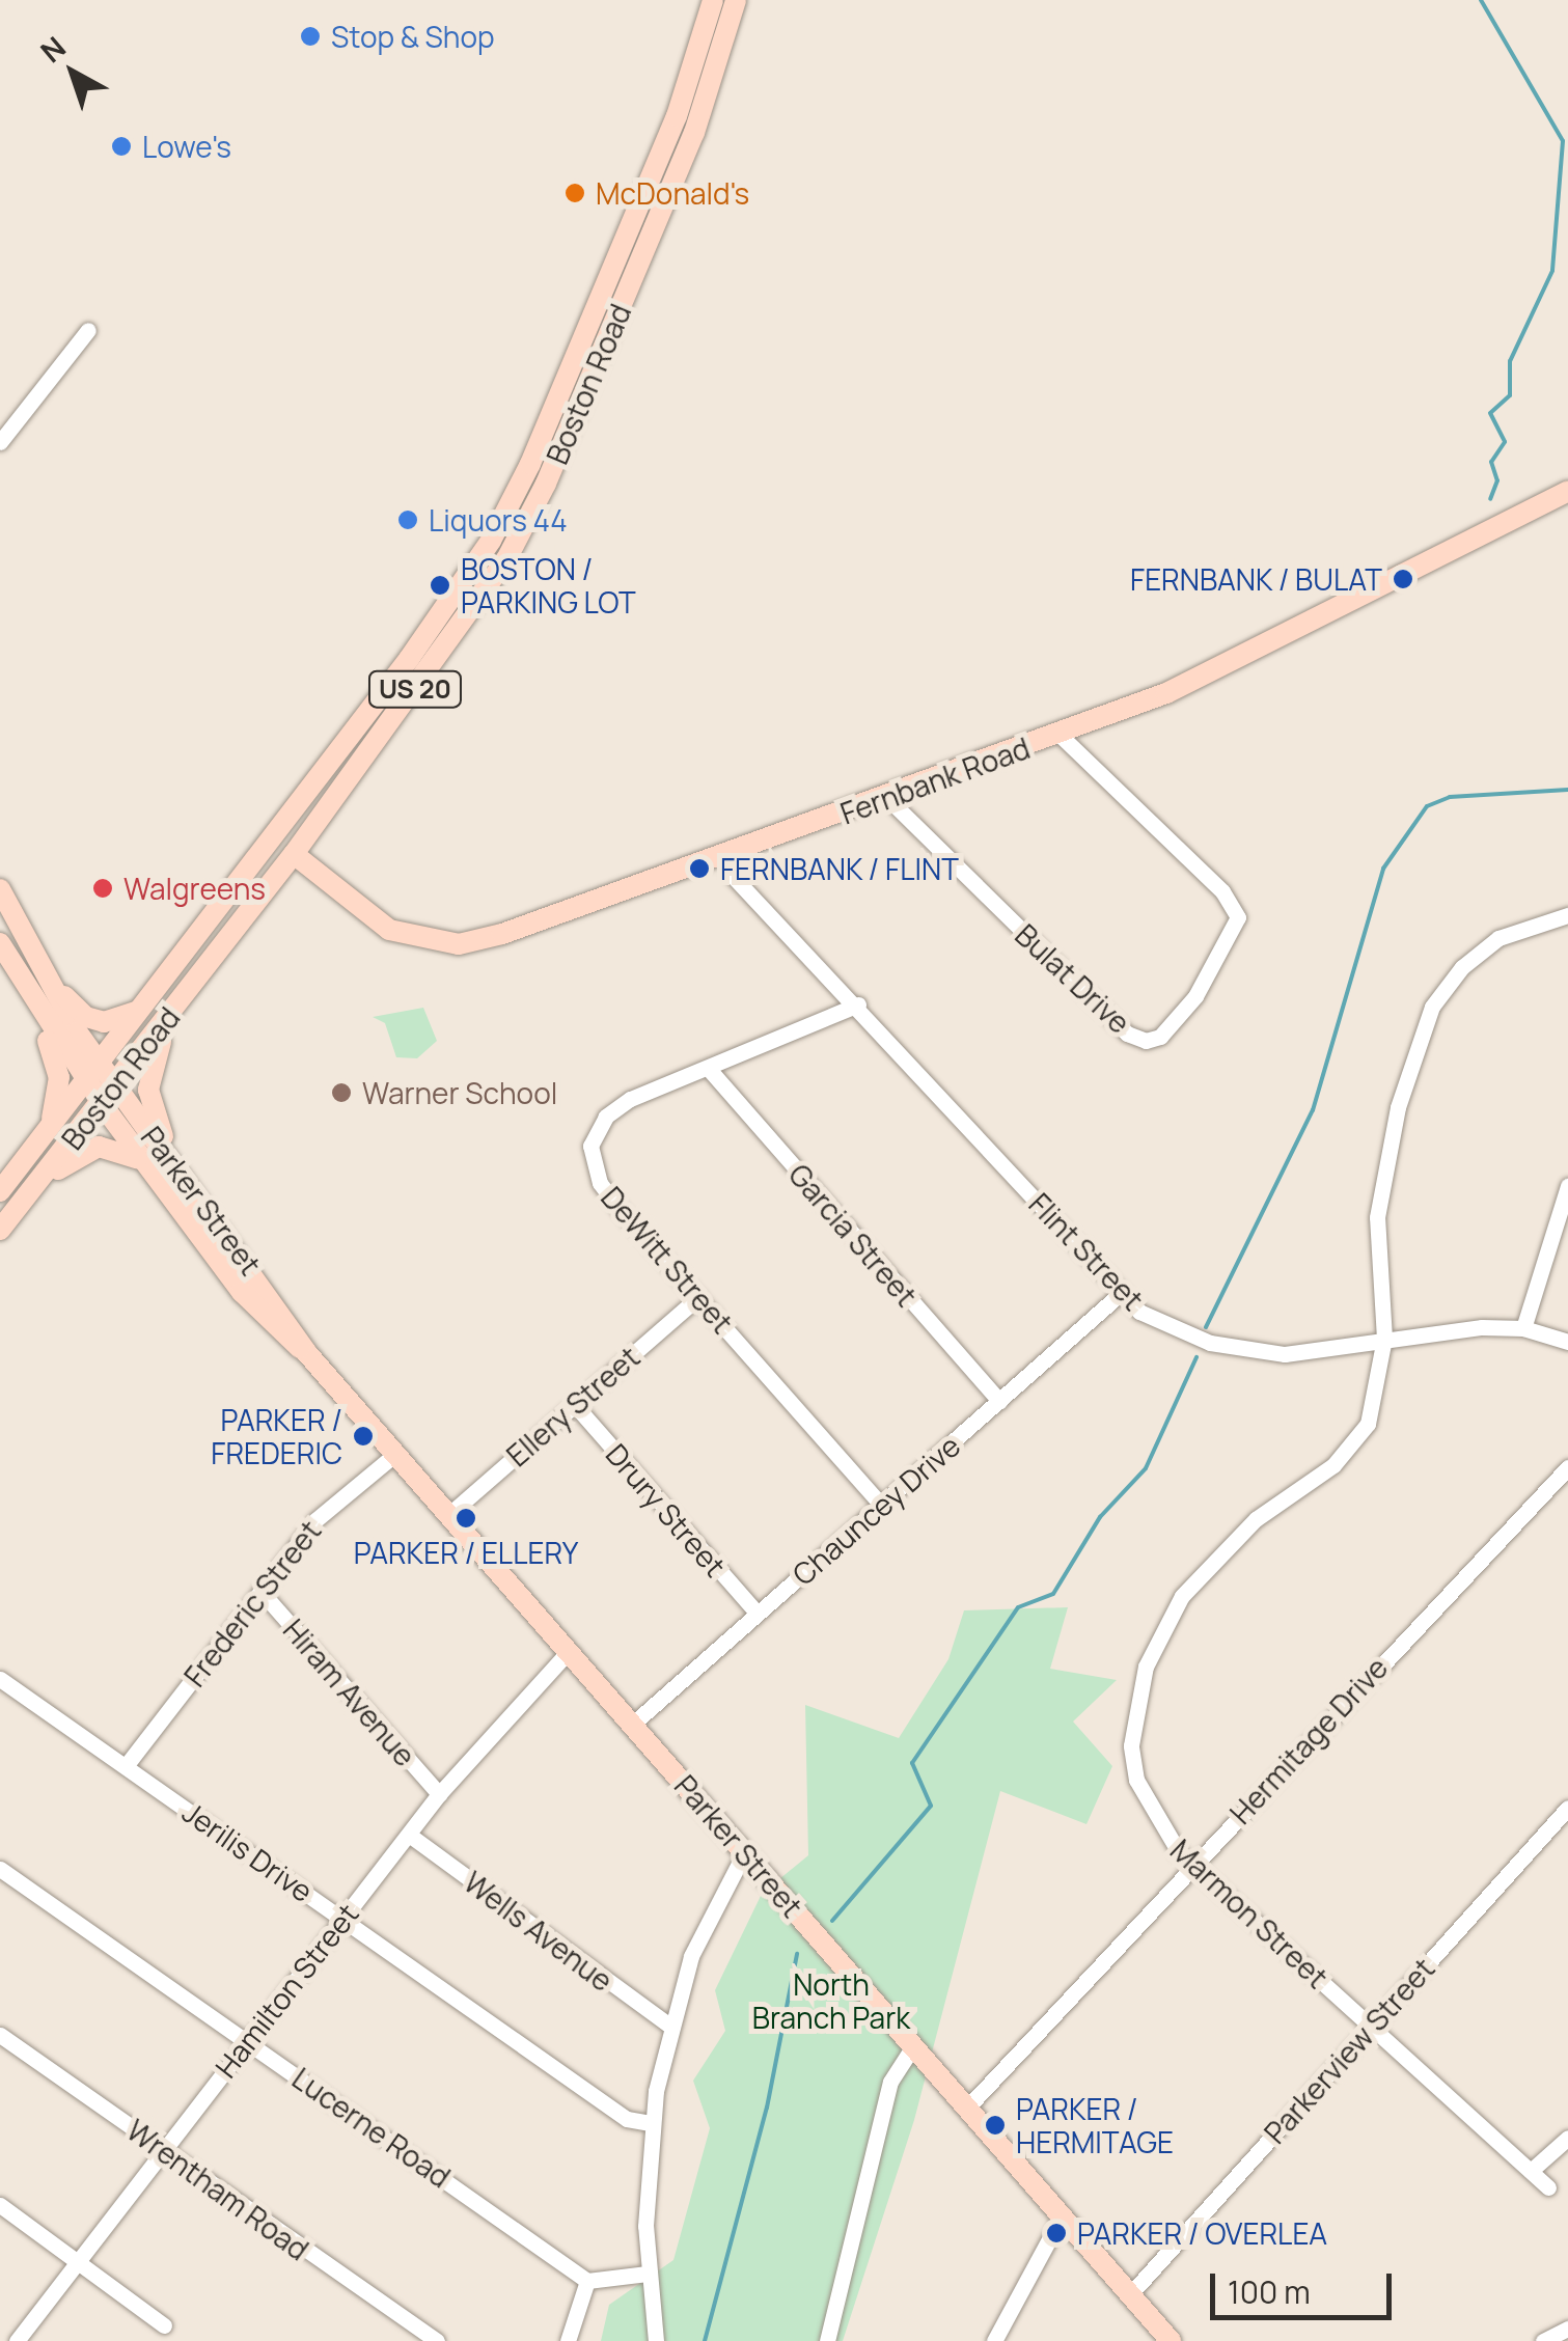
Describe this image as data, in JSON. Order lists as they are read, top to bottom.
{
  "streets": {
    "main road": [
      "Boston Road",
      "US 20",
      "Fernbank Road",
      "Parker Street"
    ],
    "street": [
      "Bulat Drive",
      "Garcia Street",
      "Flint Street",
      "DeWitt Street",
      "Ellery Street",
      "Drury Street",
      "Chauncey Drive",
      "Frederic Street",
      "Hiram Avenue",
      "Hermitage Drive",
      "Jerilis Drive",
      "Marmon Street",
      "Wells Avenue",
      "Hamilton Street",
      "Parkerview Street",
      "Lucerne Road",
      "Wrentham Road"
    ]
  },
  "crossings": [
    ["Boston Road", "Fernbank Road"],
    ["Boston Road", "Parker Street"],
    ["Fernbank Road", "Bulat Drive"],
    ["Parker Street", "Ellery Street"],
    ["Parker Street", "Chauncey Drive"],
    ["Parker Street", "Frederic Street"],
    ["Parker Street", "Hermitage Drive"],
    ["Parker Street", "Hamilton Street"],
    ["Parker Street", "Parkerview Street"],
    ["Garcia Street", "DeWitt Street"],
    ["Garcia Street", "Chauncey Drive"],
    ["Flint Street", "DeWitt Street"],
    ["Flint Street", "Chauncey Drive"],
    ["Flint Street", "Marmon Street"],
    ["DeWitt Street", "Ellery Street"],
    ["DeWitt Street", "Chauncey Drive"],
    ["Ellery Street", "Drury Street"],
    ["Drury Street", "Chauncey Drive"],
    ["Frederic Street", "Hiram Avenue"],
    ["Frederic Street", "Jerilis Drive"],
    ["Hiram Avenue", "Hamilton Street"],
    ["Hermitage Drive", "Marmon Street"],
    ["Jerilis Drive", "Hamilton Street"],
    ["Marmon Street", "Parkerview Street"],
    ["Wells Avenue", "Hamilton Street"],
    ["Hamilton Street", "Lucerne Road"],
    ["Hamilton Street", "Wrentham Road"]
  ],
  "parks": ["North Branch Park"],
  "places": [
    "Stop & Shop",
    "Lowe's",
    "McDonald's",
    "Liquors 44",
    "FERNBANK / BULAT",
    "BOSTON / PARKING LOT",
    "FERNBANK / FLINT",
    "Walgreens",
    "Warner School",
    "PARKER / FREDERIC",
    "PARKER / ELLERY",
    "PARKER / HERMITAGE",
    "PARKER / OVERLEA"
  ],
  "scale_bar": "100 m",
  "north": "top left"
}
